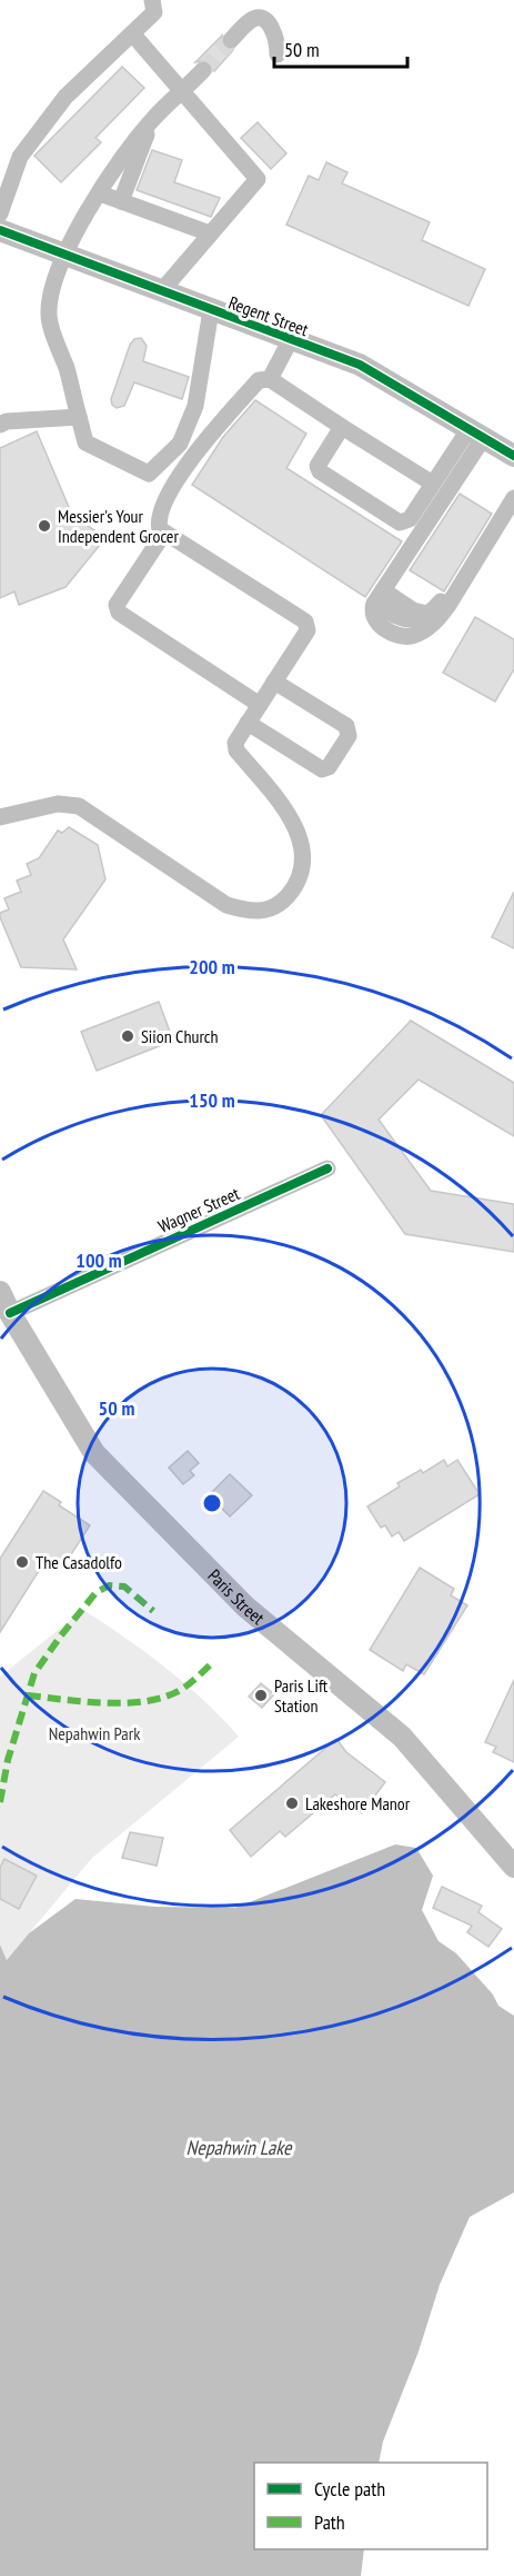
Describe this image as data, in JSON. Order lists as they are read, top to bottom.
{
  "streets": {
    "main road": ["Regent Street", "Paris Street"],
    "street": ["Wagner Street"]
  },
  "crossings": [
    ["Wagner Street", "Paris Street"]
  ],
  "water": ["Nepahwin Lake"],
  "parks": ["Nepahwin Park"],
  "places": [
    "Messier's Your Independent Grocer",
    "Siion Church",
    "The Casadolfo",
    "Paris Lift Station",
    "Lakeshore Manor"
  ],
  "legend": ["Cycle path", "Path"],
  "scale_bar": "50 m",
  "rings": [
    "200 m",
    "150 m",
    "100 m",
    "50 m"
  ]
}
